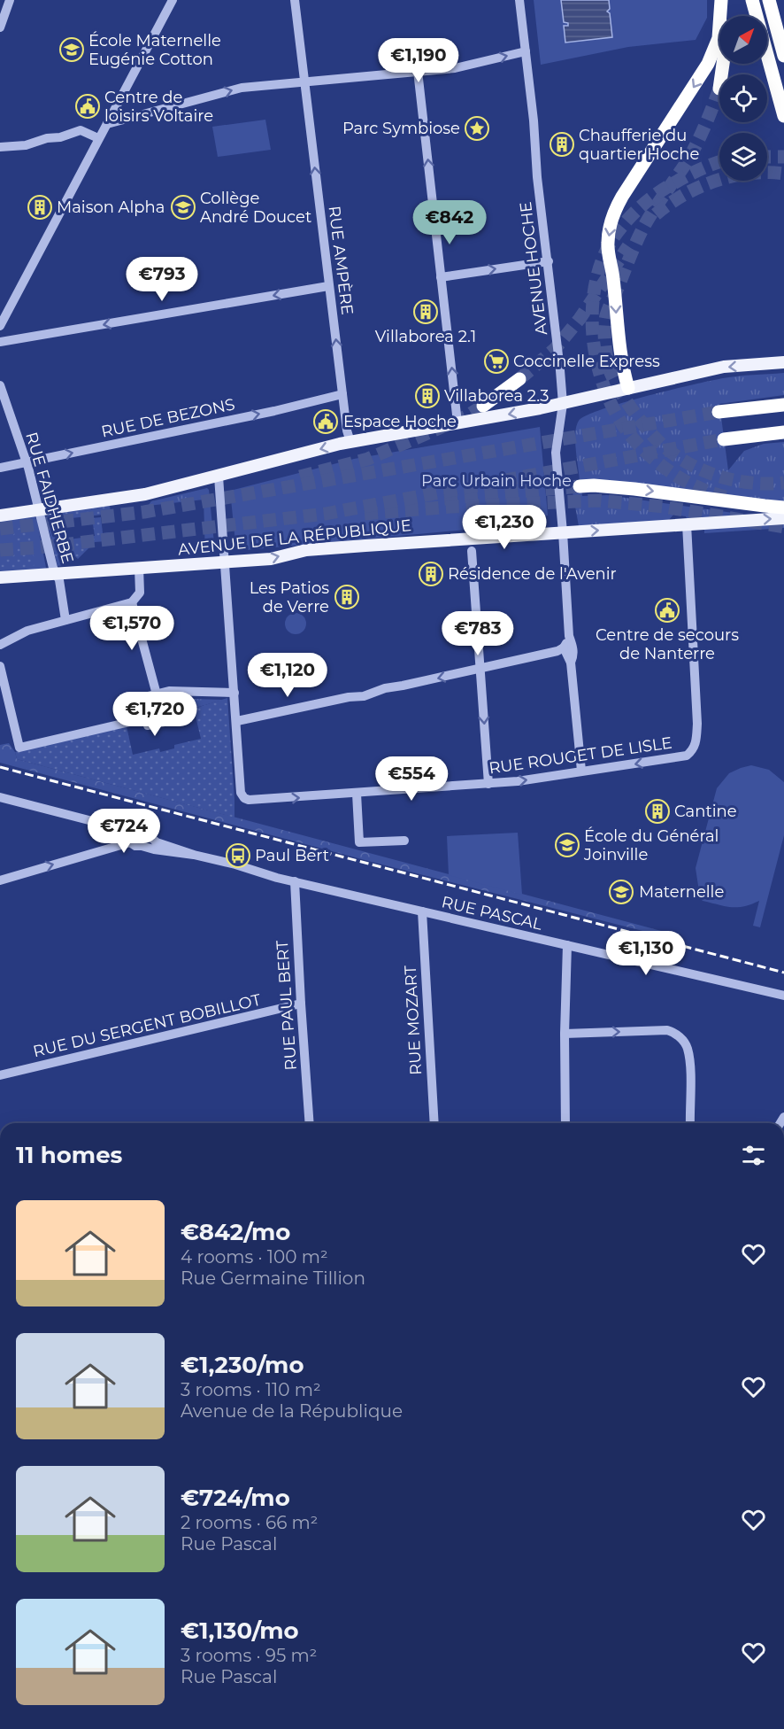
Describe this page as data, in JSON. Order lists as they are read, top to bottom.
{
  "streets": {
    "main road": ["AVENUE DE LA RÉPUBLIQUE"],
    "street": [
      "RUE AMPÈRE",
      "AVENUE HOCHE",
      "RUE DE BEZONS",
      "RUE FAIDHERBE",
      "RUE ROUGET DE LISLE",
      "RUE PASCAL",
      "RUE PAUL BERT",
      "RUE MOZART",
      "RUE DU SERGENT BOBILLOT"
    ]
  },
  "crossings": [
    ["RUE AMPÈRE", "RUE DE BEZONS"],
    ["AVENUE HOCHE", "AVENUE DE LA RÉPUBLIQUE"],
    ["AVENUE HOCHE", "RUE ROUGET DE LISLE"],
    ["RUE DE BEZONS", "RUE FAIDHERBE"],
    ["RUE FAIDHERBE", "AVENUE DE LA RÉPUBLIQUE"],
    ["AVENUE DE LA RÉPUBLIQUE", "RUE ROUGET DE LISLE"],
    ["RUE PASCAL", "RUE PAUL BERT"],
    ["RUE PASCAL", "RUE MOZART"],
    ["RUE PAUL BERT", "RUE DU SERGENT BOBILLOT"]
  ],
  "one_way": ["RUE AMPÈRE", "RUE DE BEZONS", "AVENUE DE LA RÉPUBLIQUE"],
  "parks": ["Parc Urbain Hoche"],
  "places": {
    "school or university": [
      "École Maternelle Eugénie Cotton",
      "Collège André Doucet",
      "École du Général Joinville",
      "Maternelle"
    ],
    "public building": ["Centre de loisirs Voltaire", "Espace Hoche", "Centre de secours de Nanterre"],
    "place": ["Parc Symbiose"],
    "building": [
      "Chaufferie du quartier Hoche",
      "Maison Alpha",
      "Villaborea 2.1",
      "Villaborea 2.3",
      "Résidence de l'Avenir",
      "Les Patios de Verre",
      "Cantine"
    ],
    "supermarket": ["Coccinelle Express"],
    "bus stop": ["Paul Bert"]
  },
  "north": "top right",
  "page": {
    "price": [
      "€1,190",
      "€842",
      "€793",
      "€1,230",
      "€1,570",
      "€783",
      "€1,120",
      "€1,720",
      "€554",
      "€724",
      "€1,130"
    ],
    "heading": "11 homes",
    "list": [
      {
        "name": "€842/mo",
        "note": "4 rooms · 100 m² · Rue Germaine Tillion"
      },
      {
        "name": "€1,230/mo",
        "note": "3 rooms · 110 m² · Avenue de la République"
      },
      {
        "name": "€724/mo",
        "note": "2 rooms · 66 m² · Rue Pascal"
      },
      {
        "name": "€1,130/mo",
        "note": "3 rooms · 95 m² · Rue Pascal"
      }
    ]
  }
}
